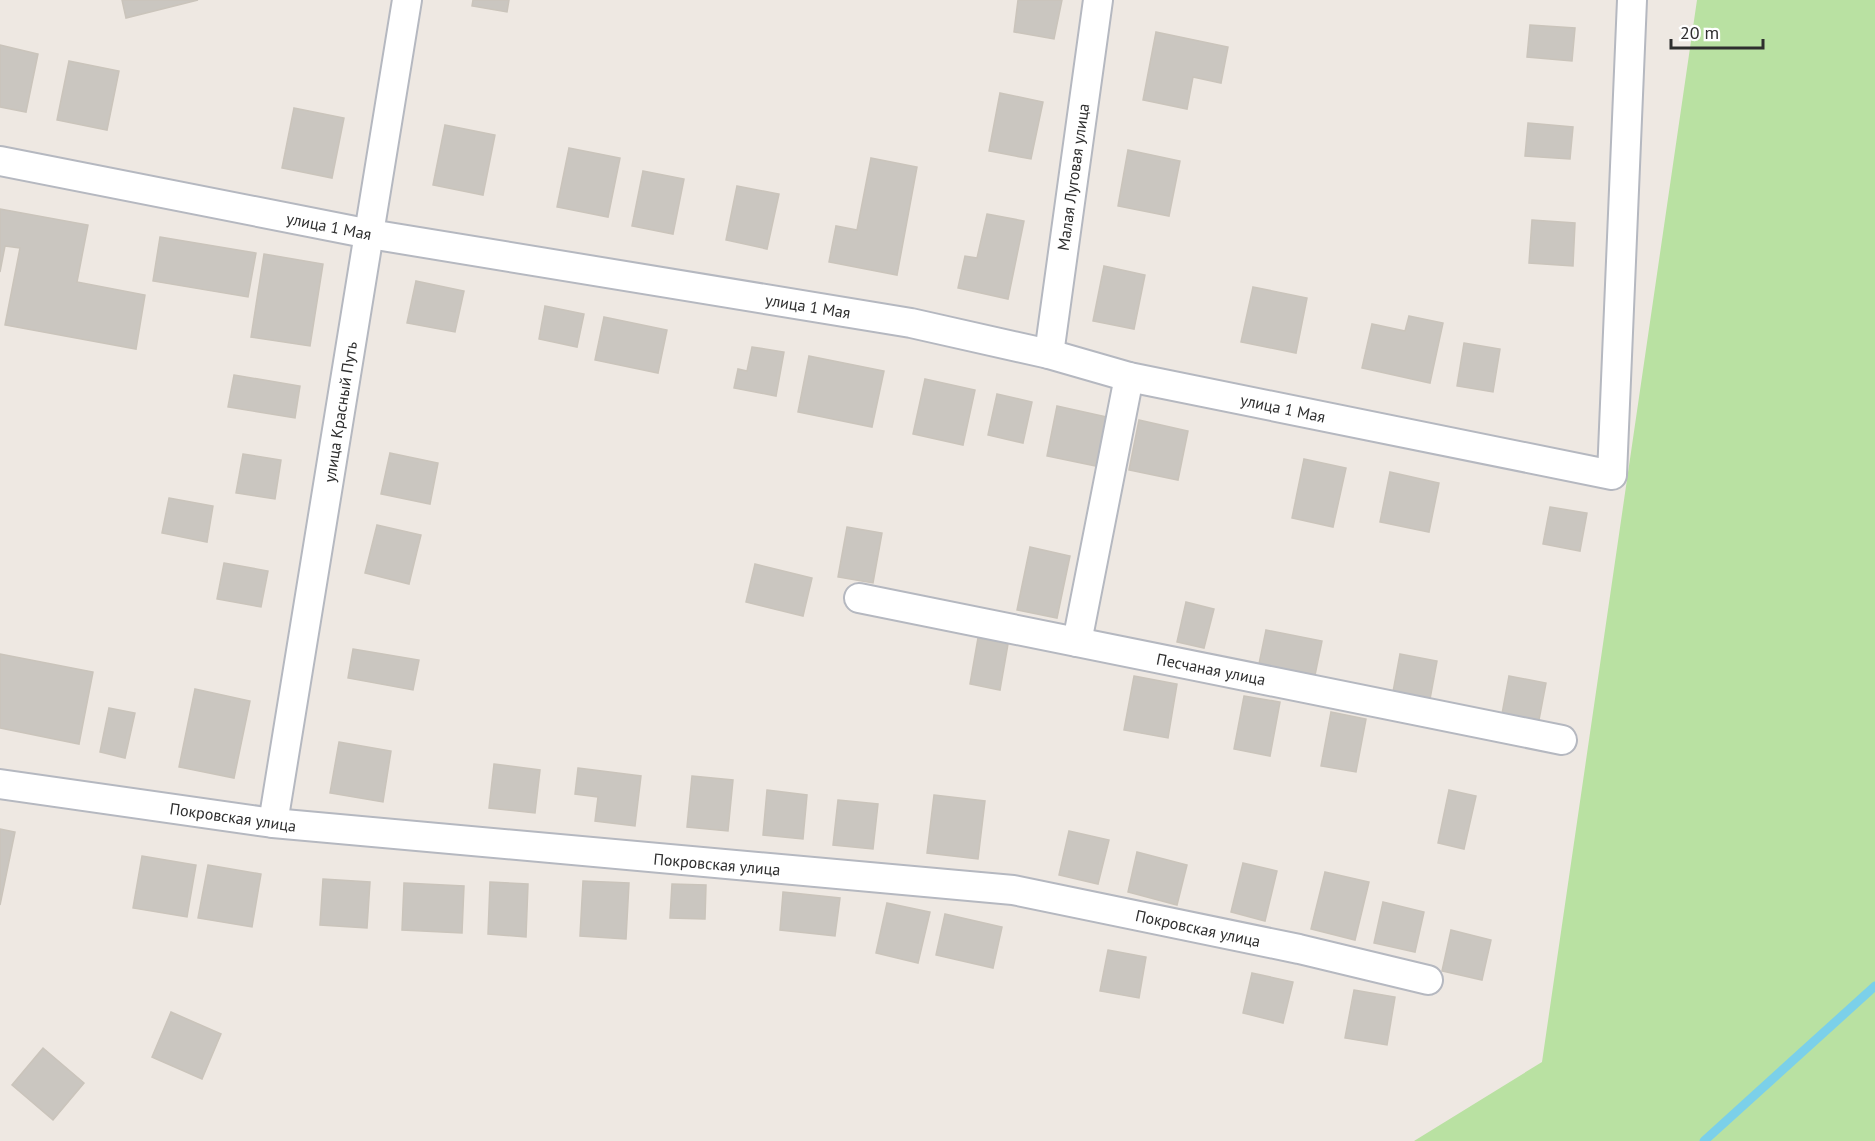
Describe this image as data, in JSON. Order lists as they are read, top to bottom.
{
  "streets": {
    "street": [
      "Малая Луговая улица",
      "улица 1 Мая",
      "улица Красный Путь",
      "Песчаная улица",
      "Покровская улица"
    ]
  },
  "crossings": [
    ["Малая Луговая улица", "улица 1 Мая"],
    ["улица 1 Мая", "улица Красный Путь"],
    ["улица Красный Путь", "Покровская улица"]
  ],
  "scale_bar": "20 m"
}
